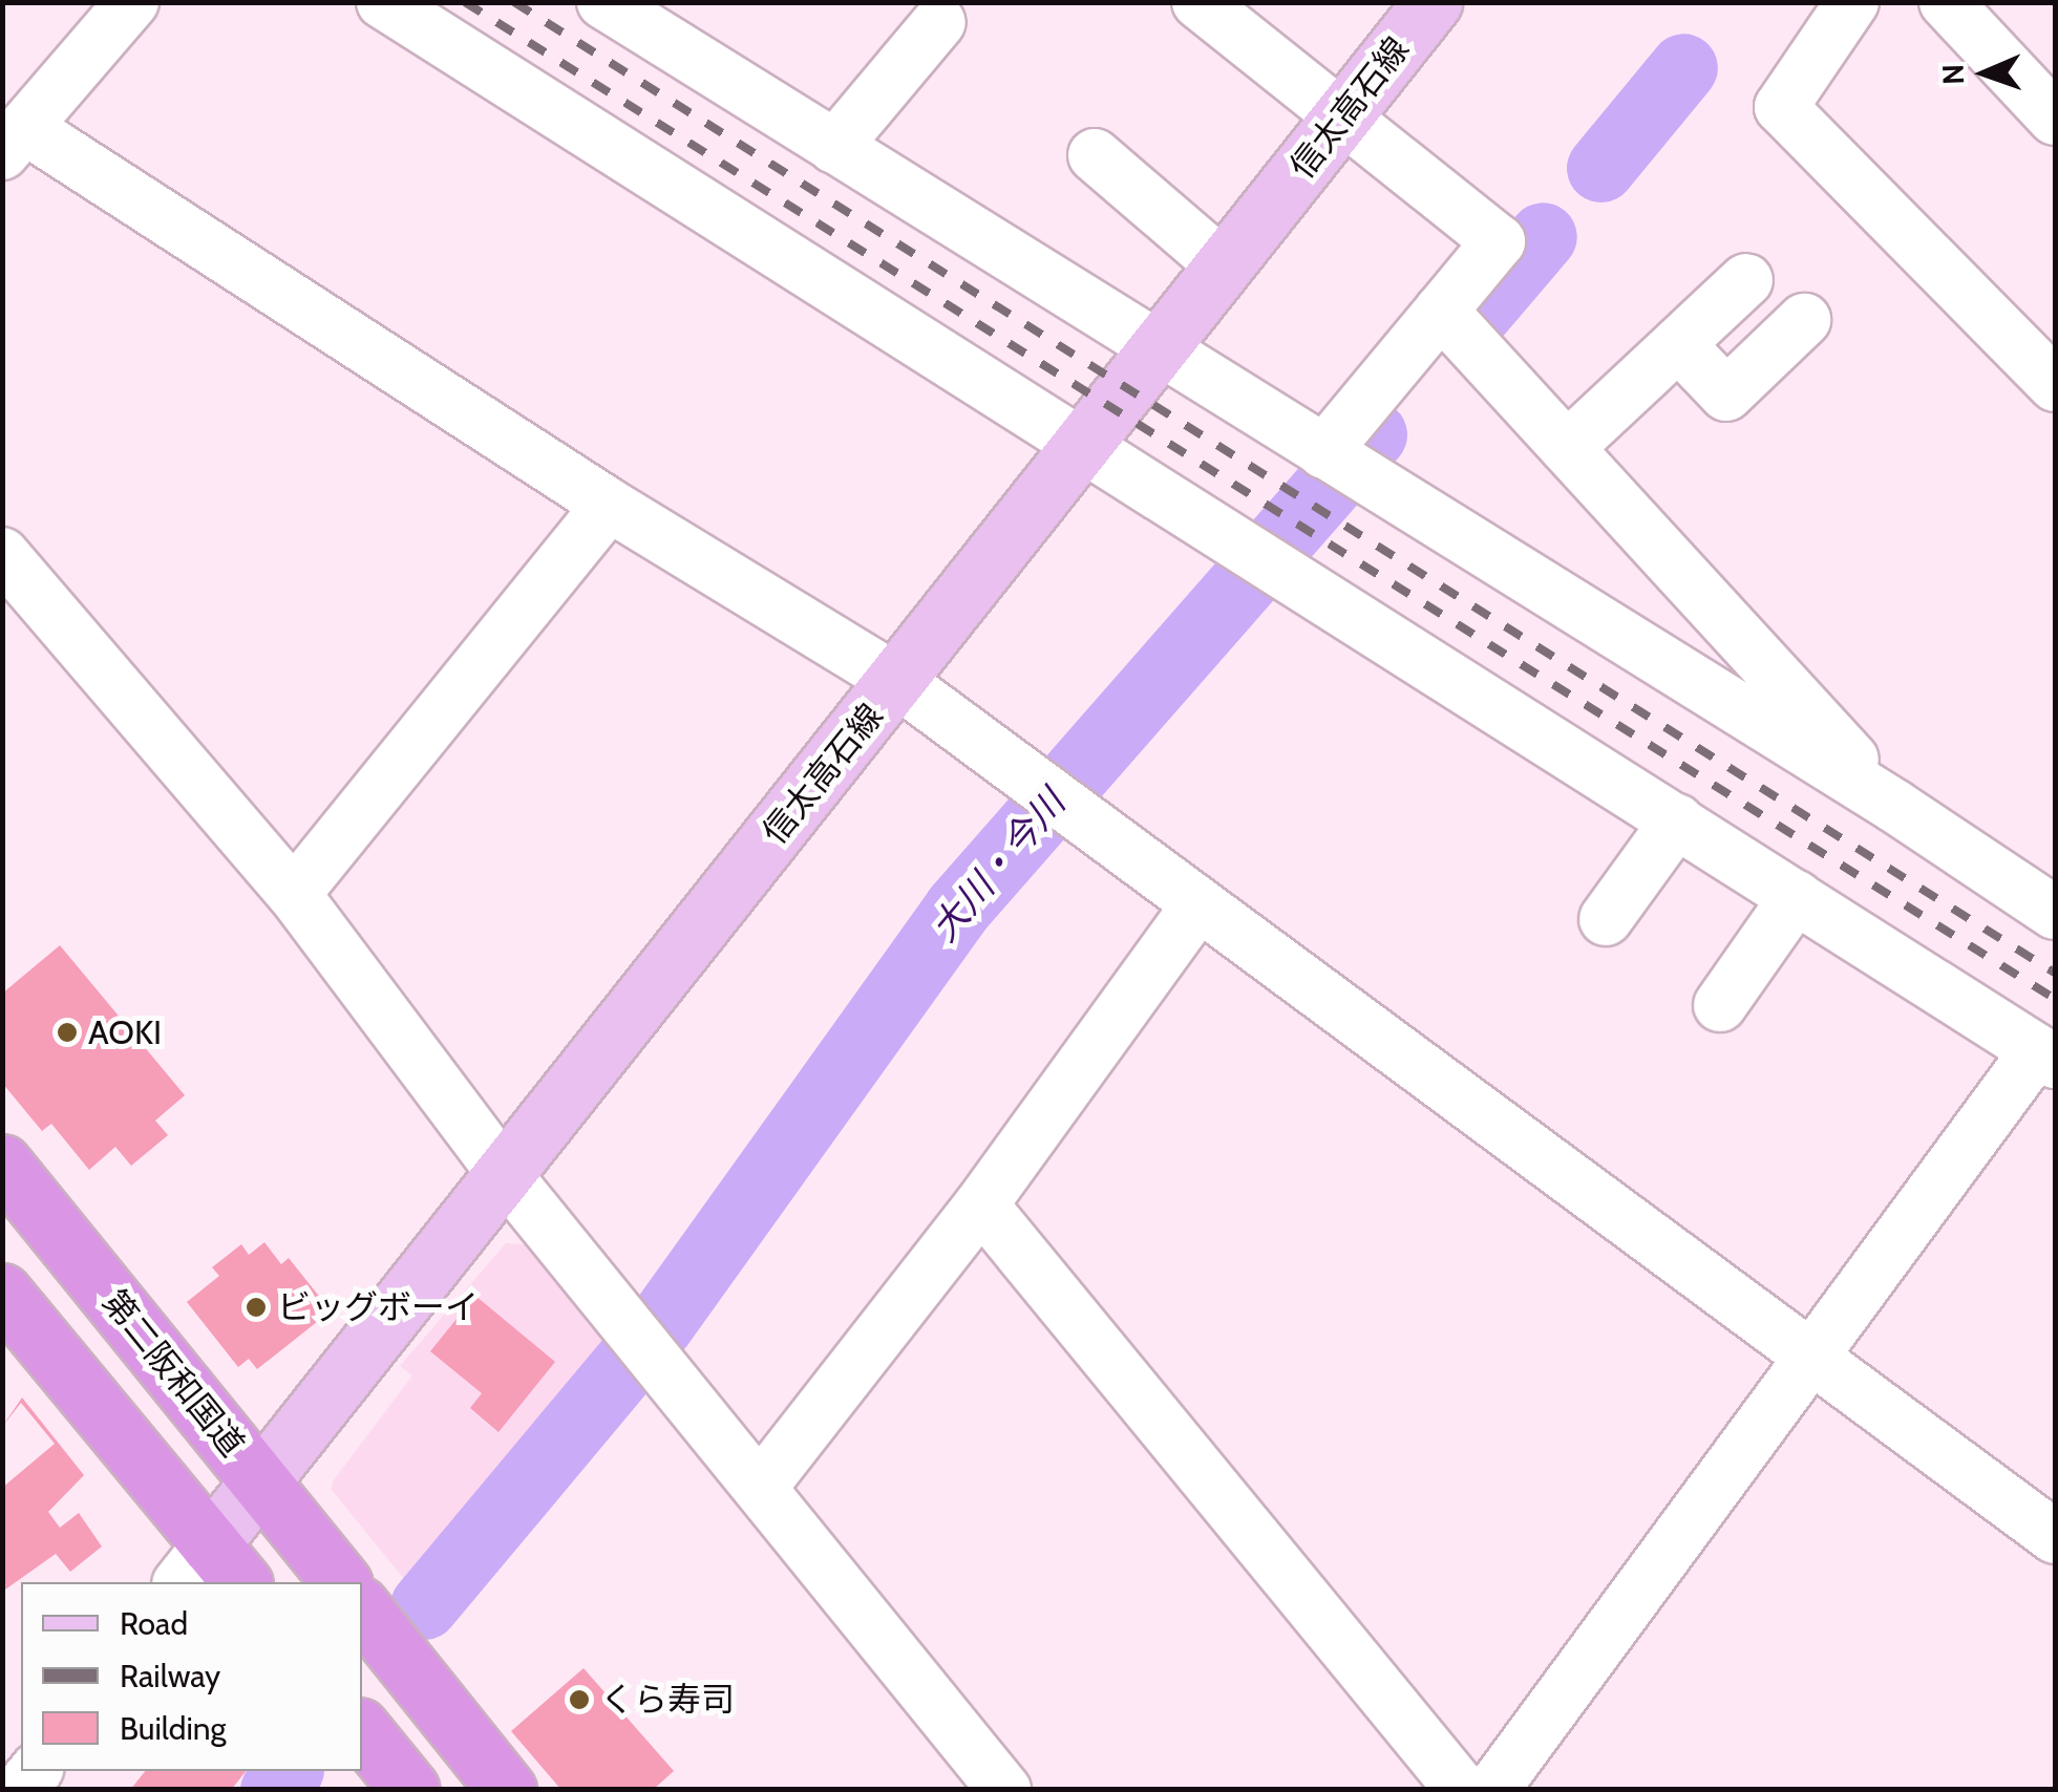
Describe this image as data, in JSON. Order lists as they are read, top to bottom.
{
  "streets": {
    "highway": ["第二阪和国道"],
    "main road": ["信太高石線"]
  },
  "crossings": [
    ["信太高石線", "第二阪和国道"]
  ],
  "water": ["大川・今川"],
  "places": ["AOKI", "ビッグボーイ", "くら寿司"],
  "legend": ["Road", "Railway", "Building"],
  "north": "left"
}
